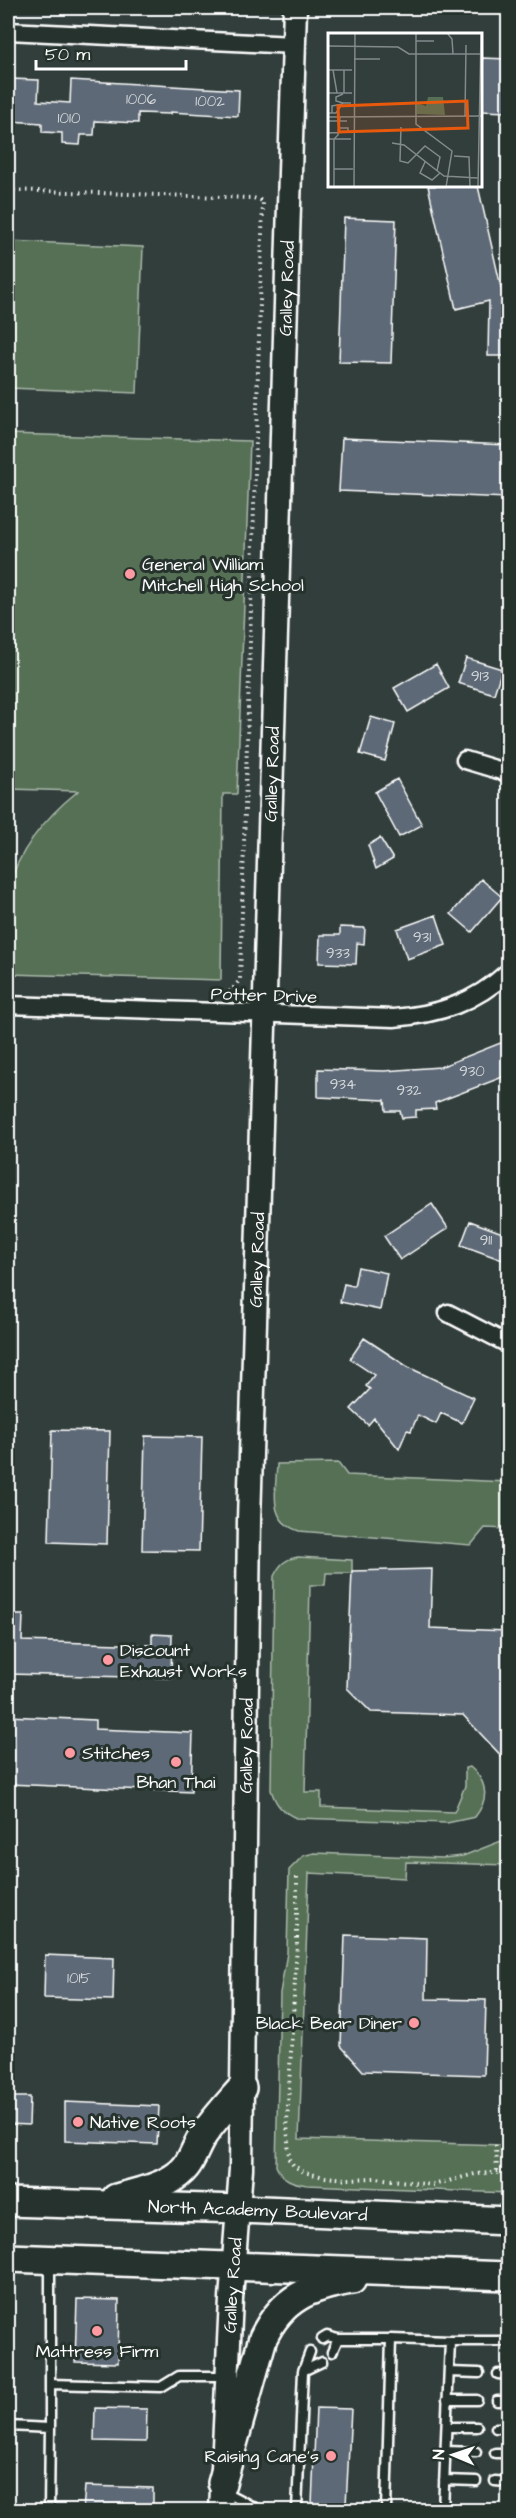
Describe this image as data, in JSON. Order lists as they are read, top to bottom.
{
  "streets": {
    "highway": ["North Academy Boulevard"],
    "main road": ["Galley Road"],
    "street": ["Potter Drive"]
  },
  "crossings": [
    ["Galley Road", "Potter Drive"],
    ["Galley Road", "North Academy Boulevard"]
  ],
  "places": [
    "General William Mitchell High School",
    "Discount Exhaust Works",
    "Stitches",
    "Bhan Thai",
    "Black Bear Diner",
    "Native Roots",
    "Mattress Firm",
    "Raising Cane's"
  ],
  "house_numbers": [
    "1006",
    "1002",
    "1010",
    "913",
    "931",
    "933",
    "930",
    "934",
    "932",
    "911",
    "1015"
  ],
  "scale_bar": "50 m",
  "north": "left"
}
